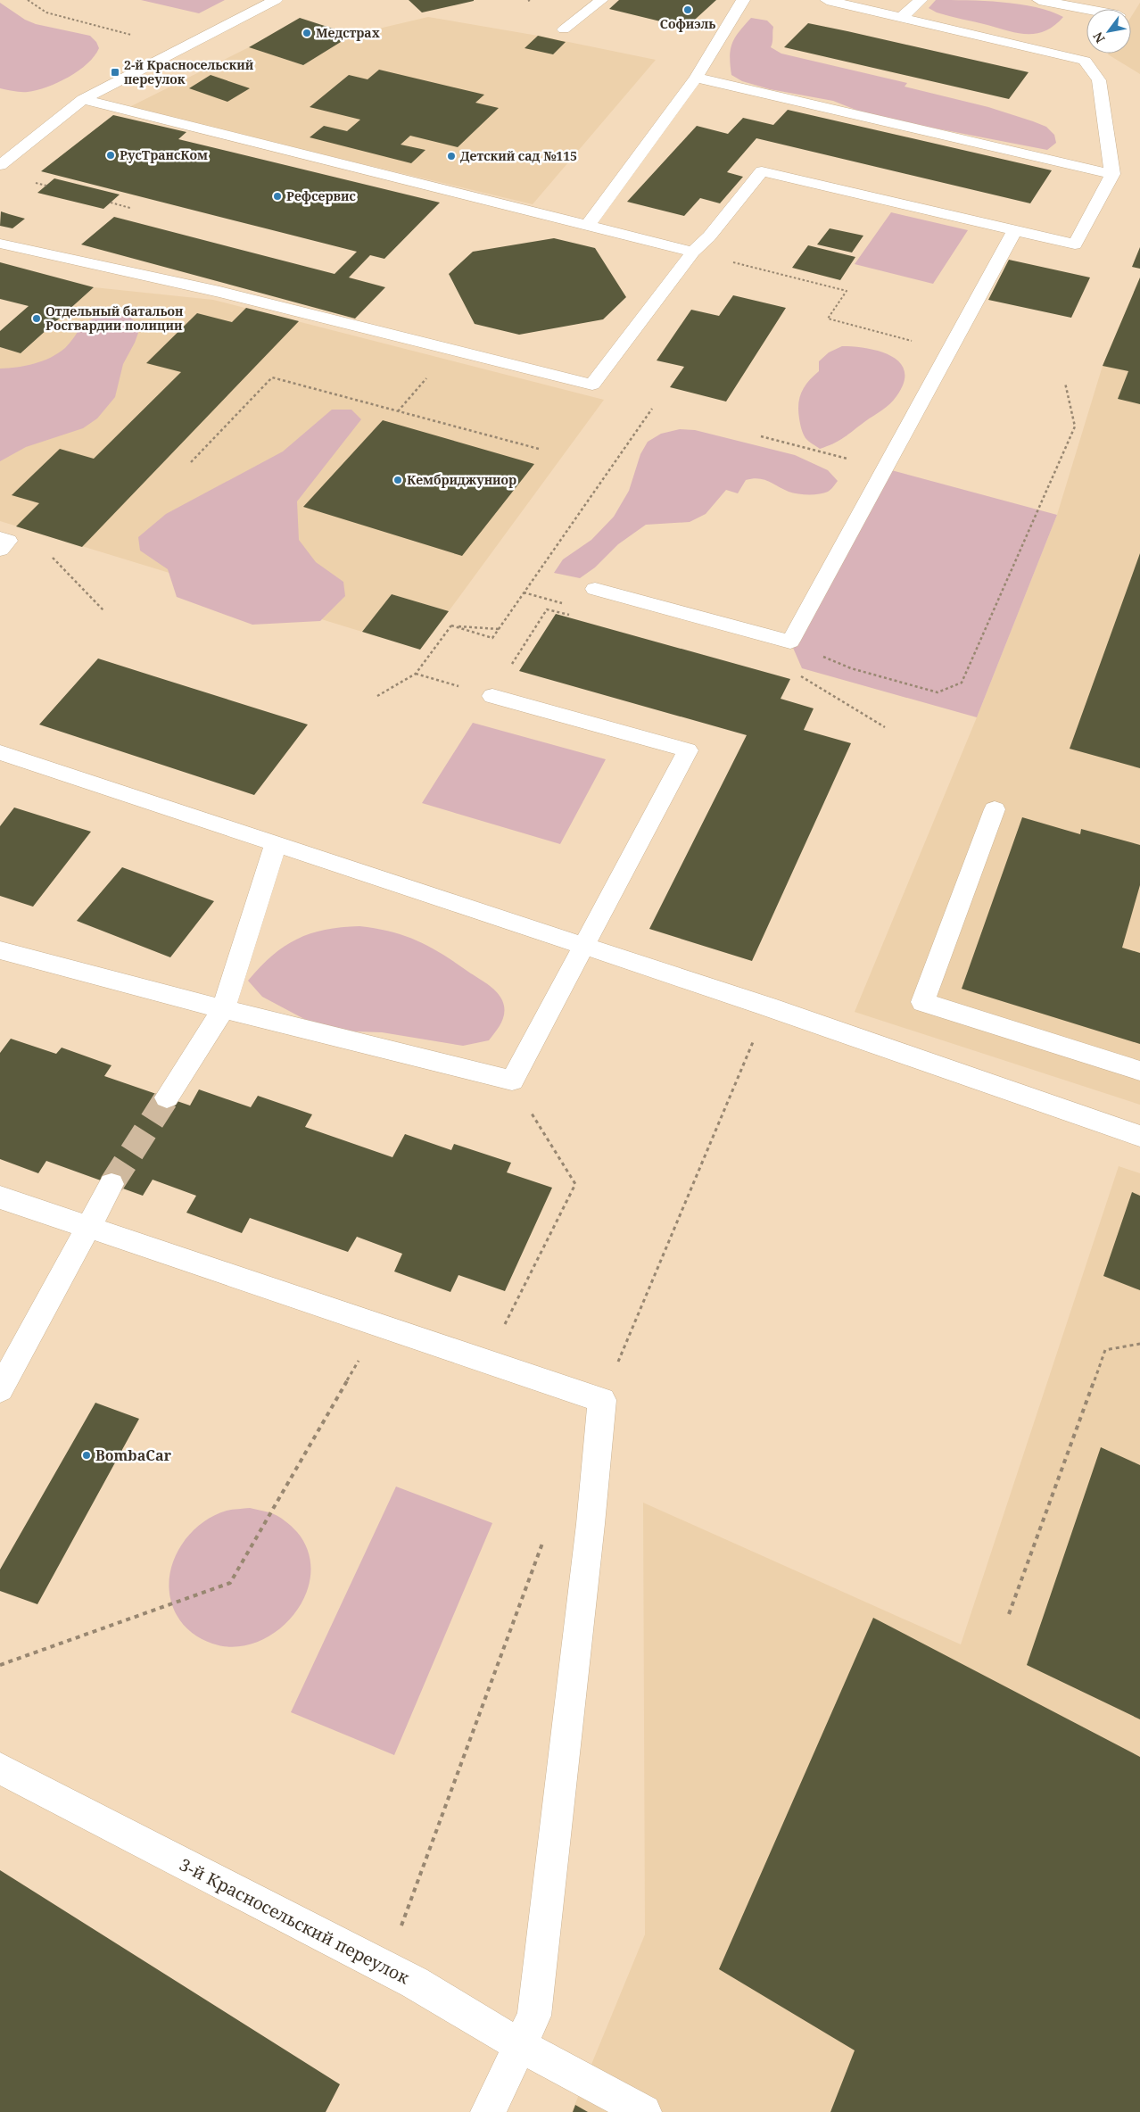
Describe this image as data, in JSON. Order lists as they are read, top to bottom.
{
  "streets": {
    "street": ["3-й Красносельский переулок"]
  },
  "places": {
    "other": [
      "Софиэль",
      "Медстрах",
      "РусТрансКом",
      "Детский сад №115",
      "Рефсервис",
      "Отдельный батальон Росгвардии полиции",
      "Кембриджуниор",
      "BombaCar"
    ],
    "transit": ["2-й Красносельский переулок"]
  },
  "north": "bottom left"
}
